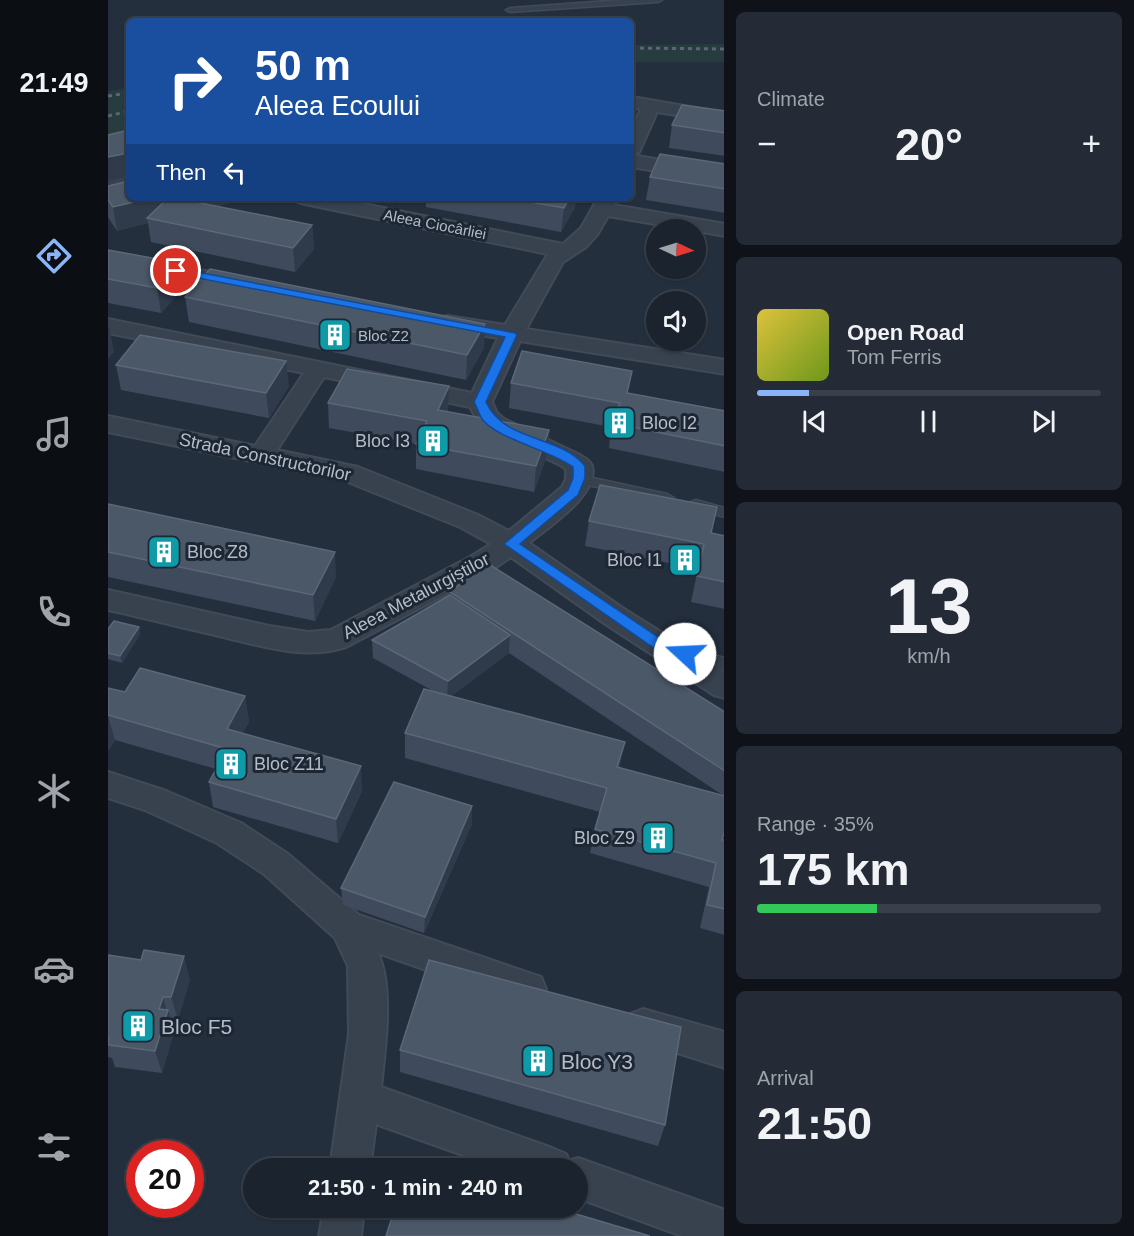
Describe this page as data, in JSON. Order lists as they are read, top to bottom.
{
  "streets": {
    "street": ["Aleea Ciocârliei", "Strada Constructorilor", "Aleea Metalurgiștilor"]
  },
  "crossings": [
    ["Strada Constructorilor", "Aleea Metalurgiștilor"]
  ],
  "places": {
    "building": [
      "Bloc Z2",
      "Bloc I2",
      "Bloc I3",
      "Bloc Z8",
      "Bloc I1",
      "Bloc Z11",
      "Bloc Z9",
      "Bloc F5",
      "Bloc Y3"
    ]
  },
  "north": "right",
  "page": {
    "tabs": "21:49",
    "tile": [
      "Climate",
      ["13", "km/h"],
      ["Range · 35%", "175 km"],
      ["Arrival", "21:50"]
    ],
    "turn": ["50 m", "Aleea Ecoului"],
    "heat": ["−", "20°", "+"],
    "then": "Then",
    "song": ["Open Road", "Tom Ferris"],
    "limit": "20",
    "trip": "21:50 · 1 min · 240 m"
  }
}
